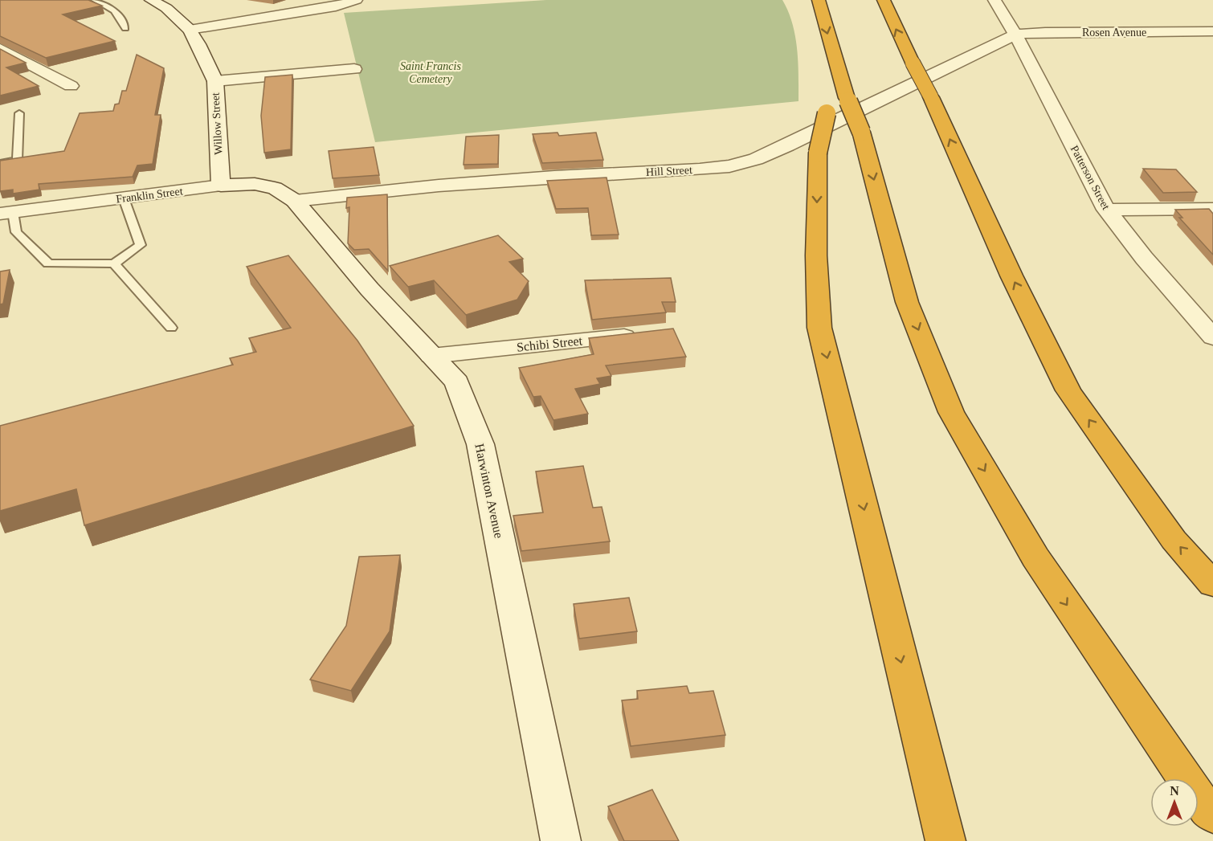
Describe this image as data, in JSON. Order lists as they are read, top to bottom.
{
  "streets": {
    "street": [
      "Rosen Avenue",
      "Willow Street",
      "Hill Street",
      "Patterson Street",
      "Franklin Street",
      "Schibi Street",
      "Harwinton Avenue"
    ]
  },
  "crossings": [
    ["Rosen Avenue", "Hill Street"],
    ["Rosen Avenue", "Patterson Street"],
    ["Willow Street", "Franklin Street"],
    ["Hill Street", "Patterson Street"],
    ["Hill Street", "Franklin Street"],
    ["Hill Street", "Harwinton Avenue"],
    ["Franklin Street", "Harwinton Avenue"],
    ["Schibi Street", "Harwinton Avenue"]
  ],
  "parks": ["Saint Francis Cemetery"],
  "north": "top"
}
